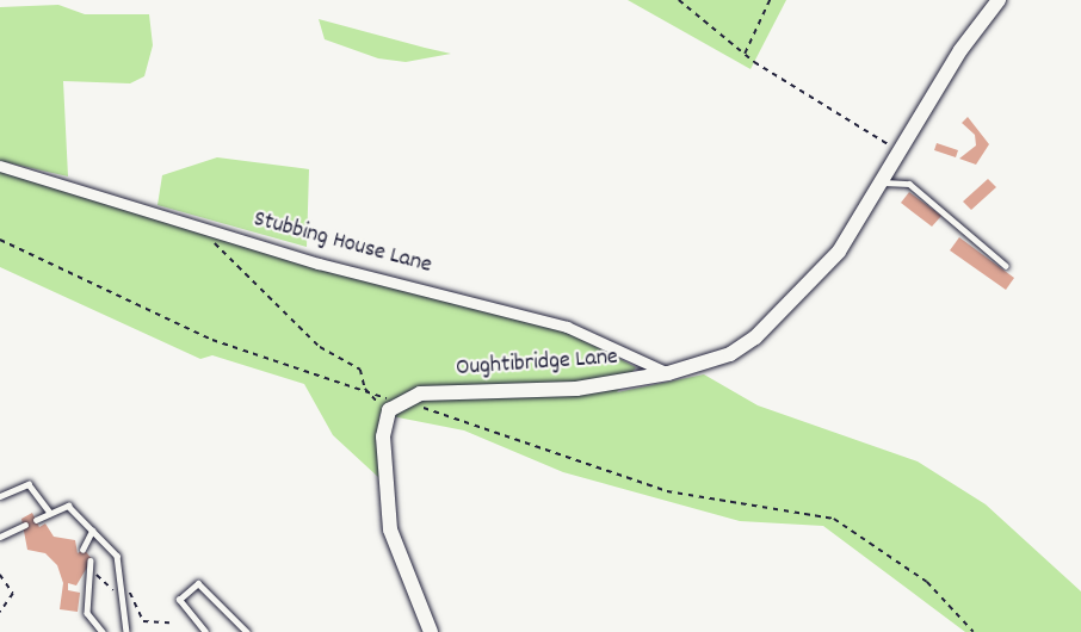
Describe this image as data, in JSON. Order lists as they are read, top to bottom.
{
  "streets": {
    "street": ["Stubbing House Lane", "Oughtibridge Lane"]
  },
  "crossings": [
    ["Stubbing House Lane", "Oughtibridge Lane"]
  ]
}
